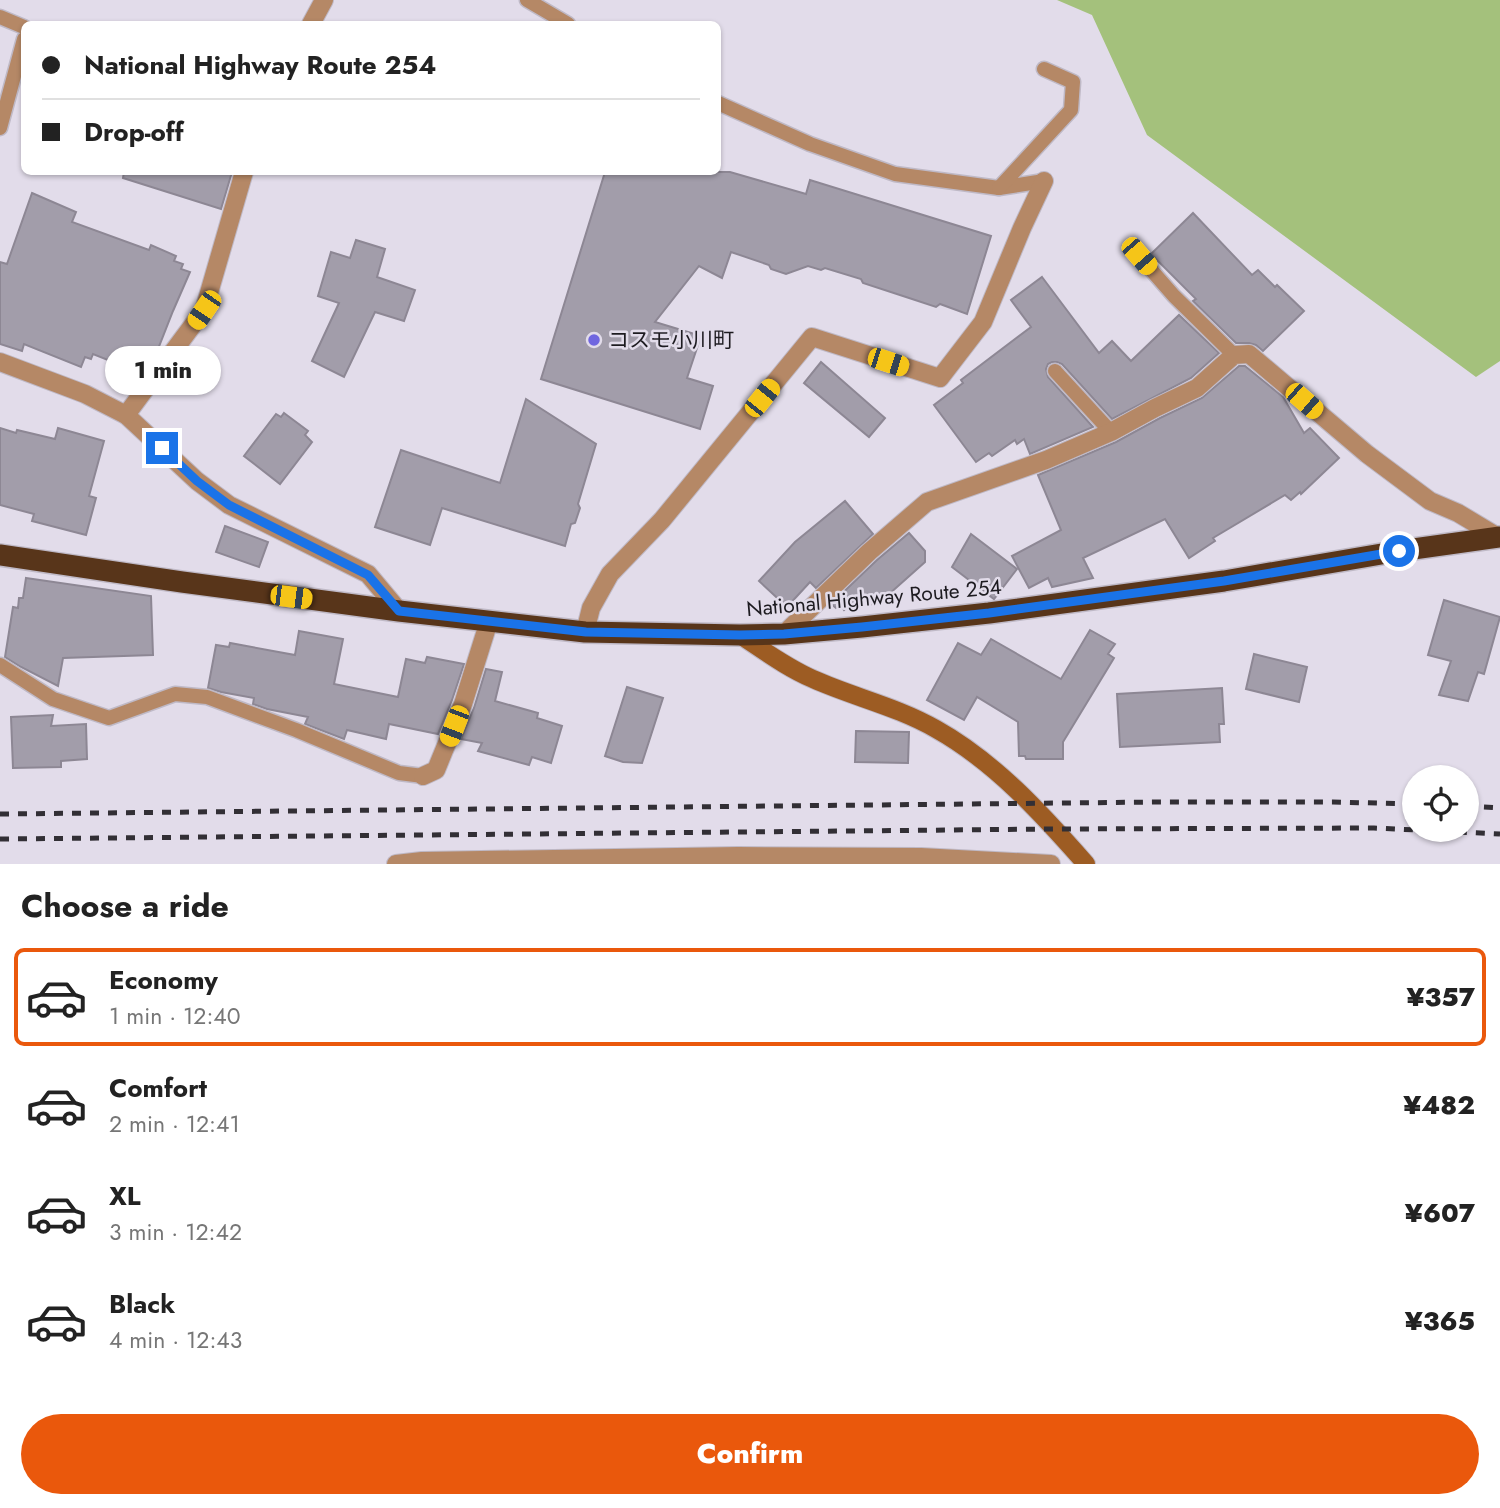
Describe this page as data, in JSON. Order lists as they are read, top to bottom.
{
  "streets": {
    "highway": ["National Highway Route 254"]
  },
  "places": ["コスモ小川町"],
  "page": {
    "banner": ["National Highway Route 254", "Drop-off"],
    "bubble": "1 min",
    "heading": "Choose a ride",
    "list": [
      {
        "name": "Economy",
        "note": "1 min · 12:40",
        "value": "¥357"
      },
      {
        "name": "Comfort",
        "note": "2 min · 12:41",
        "value": "¥482"
      },
      {
        "name": "XL",
        "note": "3 min · 12:42",
        "value": "¥607"
      },
      {
        "name": "Black",
        "note": "4 min · 12:43",
        "value": "¥365"
      }
    ],
    "buttons": "Confirm"
  }
}
